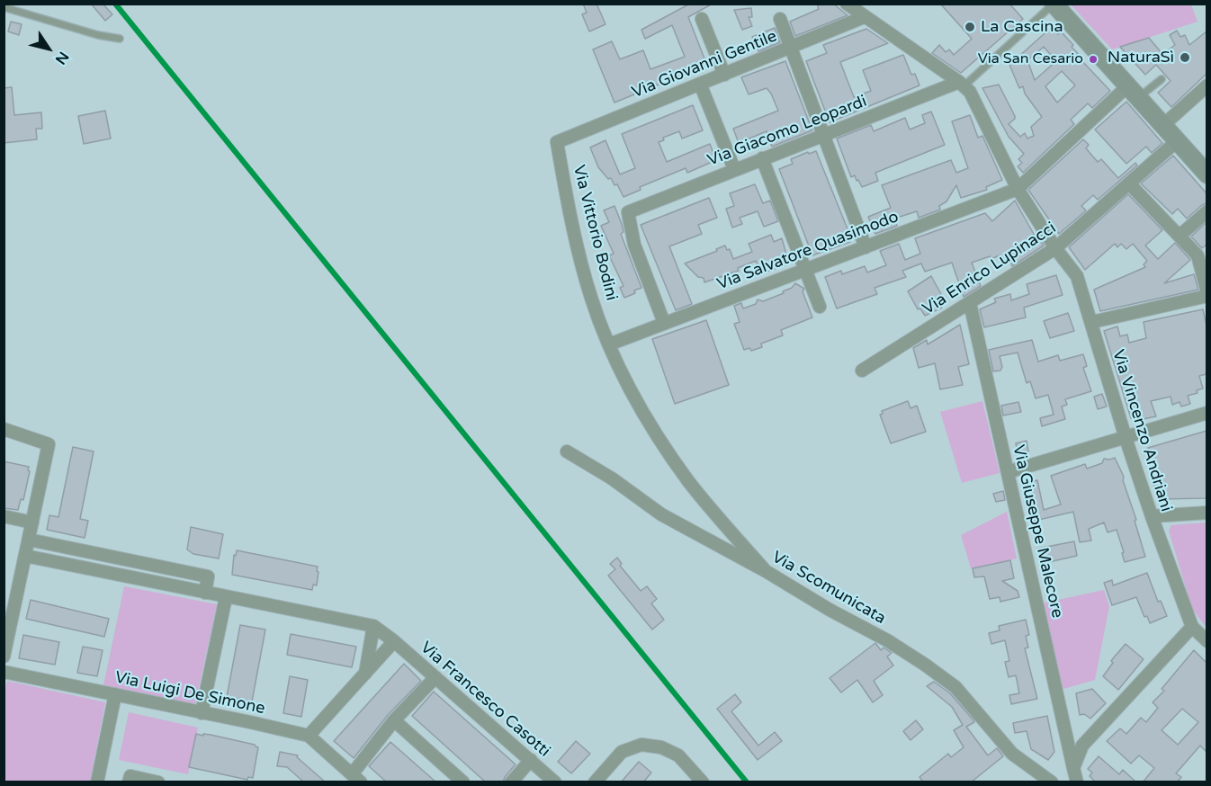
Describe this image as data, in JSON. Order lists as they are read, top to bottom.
{
  "streets": {
    "street": [
      "Via Giovanni Gentile",
      "Via Giacomo Leopardi",
      "Via Vittorio Bodini",
      "Via Salvatore Quasimodo",
      "Via Enrico Lupinacci",
      "Via Vincenzo Andriani",
      "Via Giuseppe Malecore",
      "Via Scomunicata",
      "Via Luigi De Simone",
      "Via Francesco Casotti"
    ]
  },
  "crossings": [
    ["Via Giovanni Gentile", "Via Vittorio Bodini"],
    ["Via Giacomo Leopardi", "Via Salvatore Quasimodo"],
    ["Via Giacomo Leopardi", "Via Vincenzo Andriani"],
    ["Via Vittorio Bodini", "Via Salvatore Quasimodo"],
    ["Via Vittorio Bodini", "Via Scomunicata"],
    ["Via Salvatore Quasimodo", "Via Vincenzo Andriani"],
    ["Via Enrico Lupinacci", "Via Vincenzo Andriani"],
    ["Via Enrico Lupinacci", "Via Giuseppe Malecore"]
  ],
  "places": ["La Cascina", "NaturaSì", "Via San Cesario"],
  "north": "bottom right"
}
